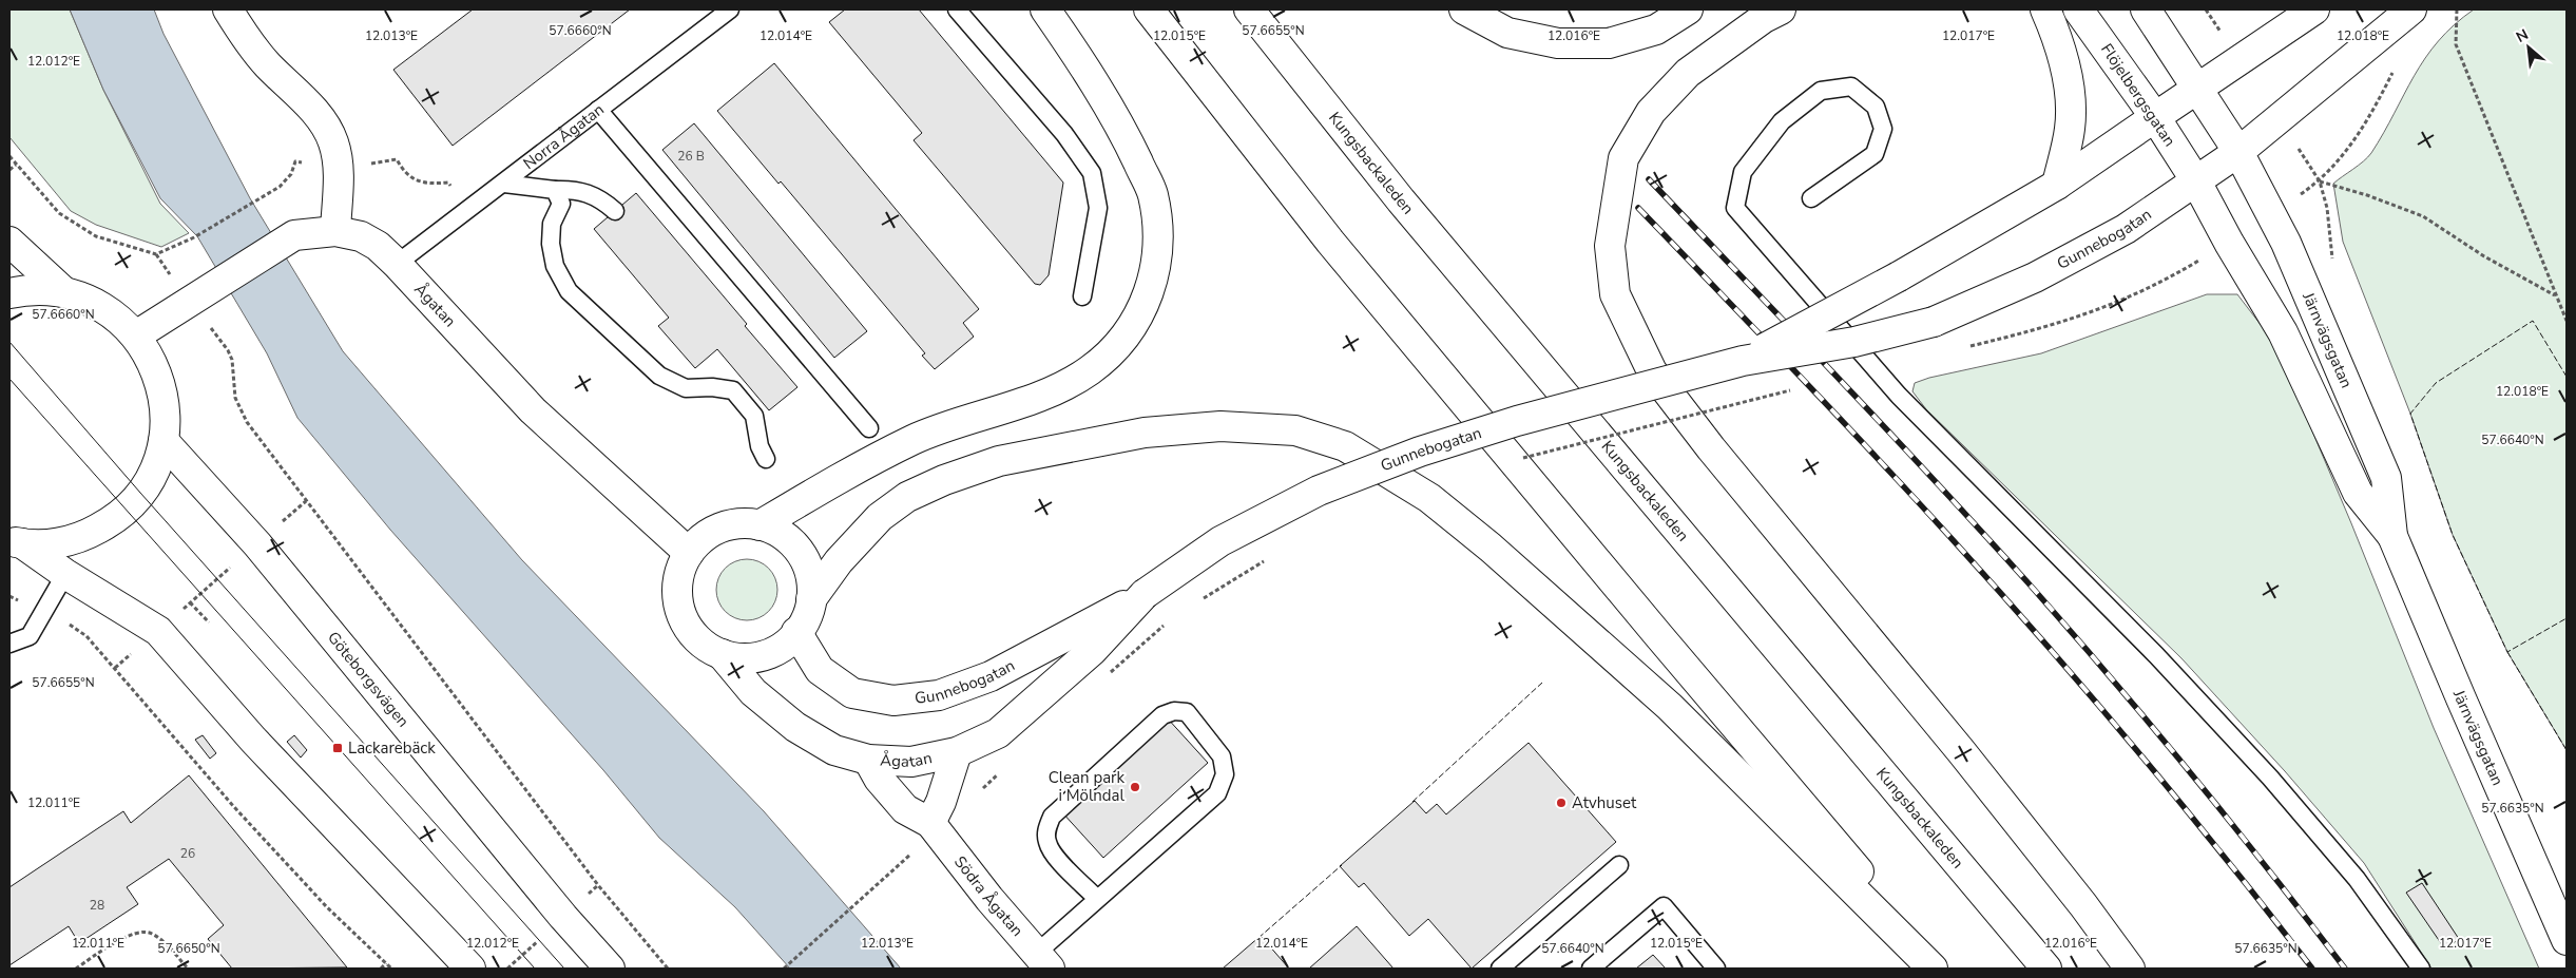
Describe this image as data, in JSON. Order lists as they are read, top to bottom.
{
  "streets": {
    "main road": [
      "Flöjelbergsgatan",
      "Kungsbackaleden",
      "Gunnebogatan",
      "Ågatan",
      "Järnvägsgatan",
      "Göteborgsvägen",
      "Södra Ågatan"
    ],
    "lane": ["Norra Ågatan"]
  },
  "crossings": [
    ["Flöjelbergsgatan", "Gunnebogatan"],
    ["Flöjelbergsgatan", "Järnvägsgatan"],
    ["Norra Ågatan", "Ågatan"],
    ["Gunnebogatan", "Ågatan"],
    ["Gunnebogatan", "Järnvägsgatan"],
    ["Ågatan", "Södra Ågatan"]
  ],
  "places": {
    "transit": ["Lackarebäck"],
    "other": ["Clean park i Mölndal", "Atvhuset"]
  },
  "house_numbers": ["26 B", "26", "28"],
  "north": "top left",
  "coordinates": [
    "57.6660°N",
    "57.6655°N",
    "12.013°E",
    "12.014°E",
    "12.015°E",
    "12.016°E",
    "12.018°E",
    "12.017°E",
    "12.012°E",
    "57.6640°N",
    "12.011°E",
    "57.6635°N",
    "57.6650°N"
  ]
}
